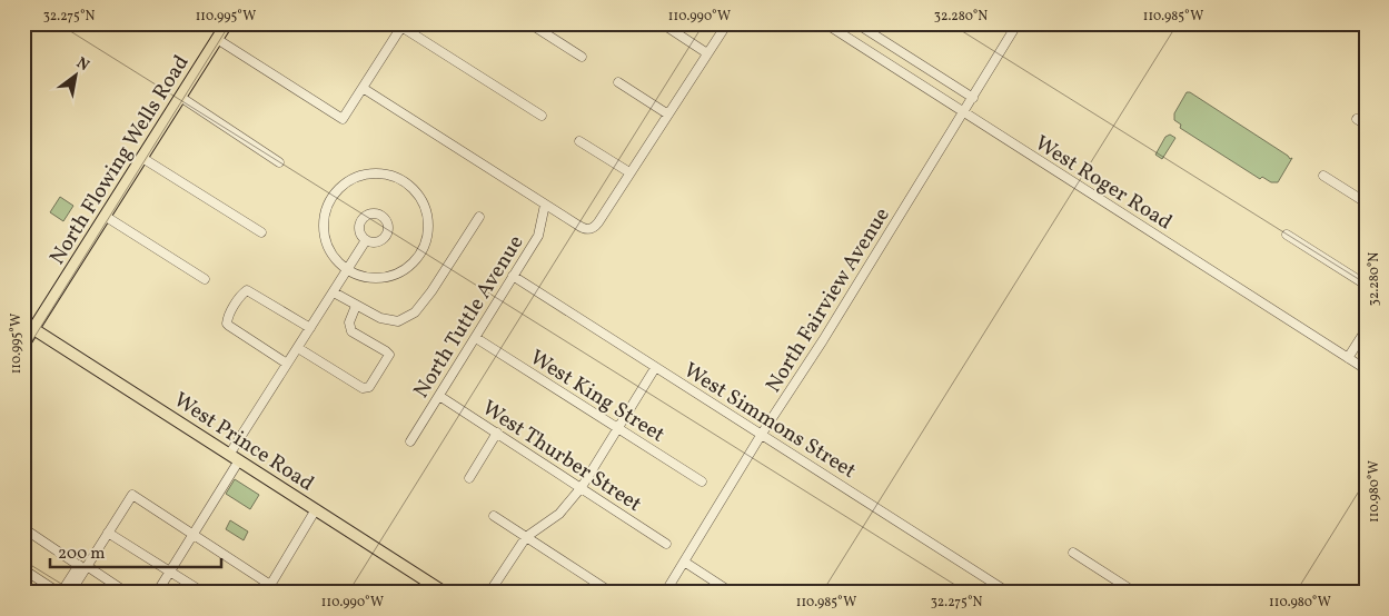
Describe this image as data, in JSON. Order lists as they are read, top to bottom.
{
  "streets": {
    "main road": ["North Flowing Wells Road", "West Prince Road"],
    "street": [
      "West Roger Road",
      "North Fairview Avenue",
      "North Tuttle Avenue",
      "West King Street",
      "West Simmons Street",
      "West Thurber Street"
    ]
  },
  "crossings": [
    ["North Flowing Wells Road", "West Prince Road"],
    ["West Roger Road", "North Fairview Avenue"],
    ["North Fairview Avenue", "West Simmons Street"],
    ["North Tuttle Avenue", "West King Street"],
    ["North Tuttle Avenue", "West Simmons Street"],
    ["North Tuttle Avenue", "West Thurber Street"]
  ],
  "scale_bar": "200 m",
  "north": "top right",
  "coordinates": [
    "32.275°N",
    "110.995°W",
    "110.990°W",
    "32.280°N",
    "110.985°W",
    "110.980°W"
  ]
}
